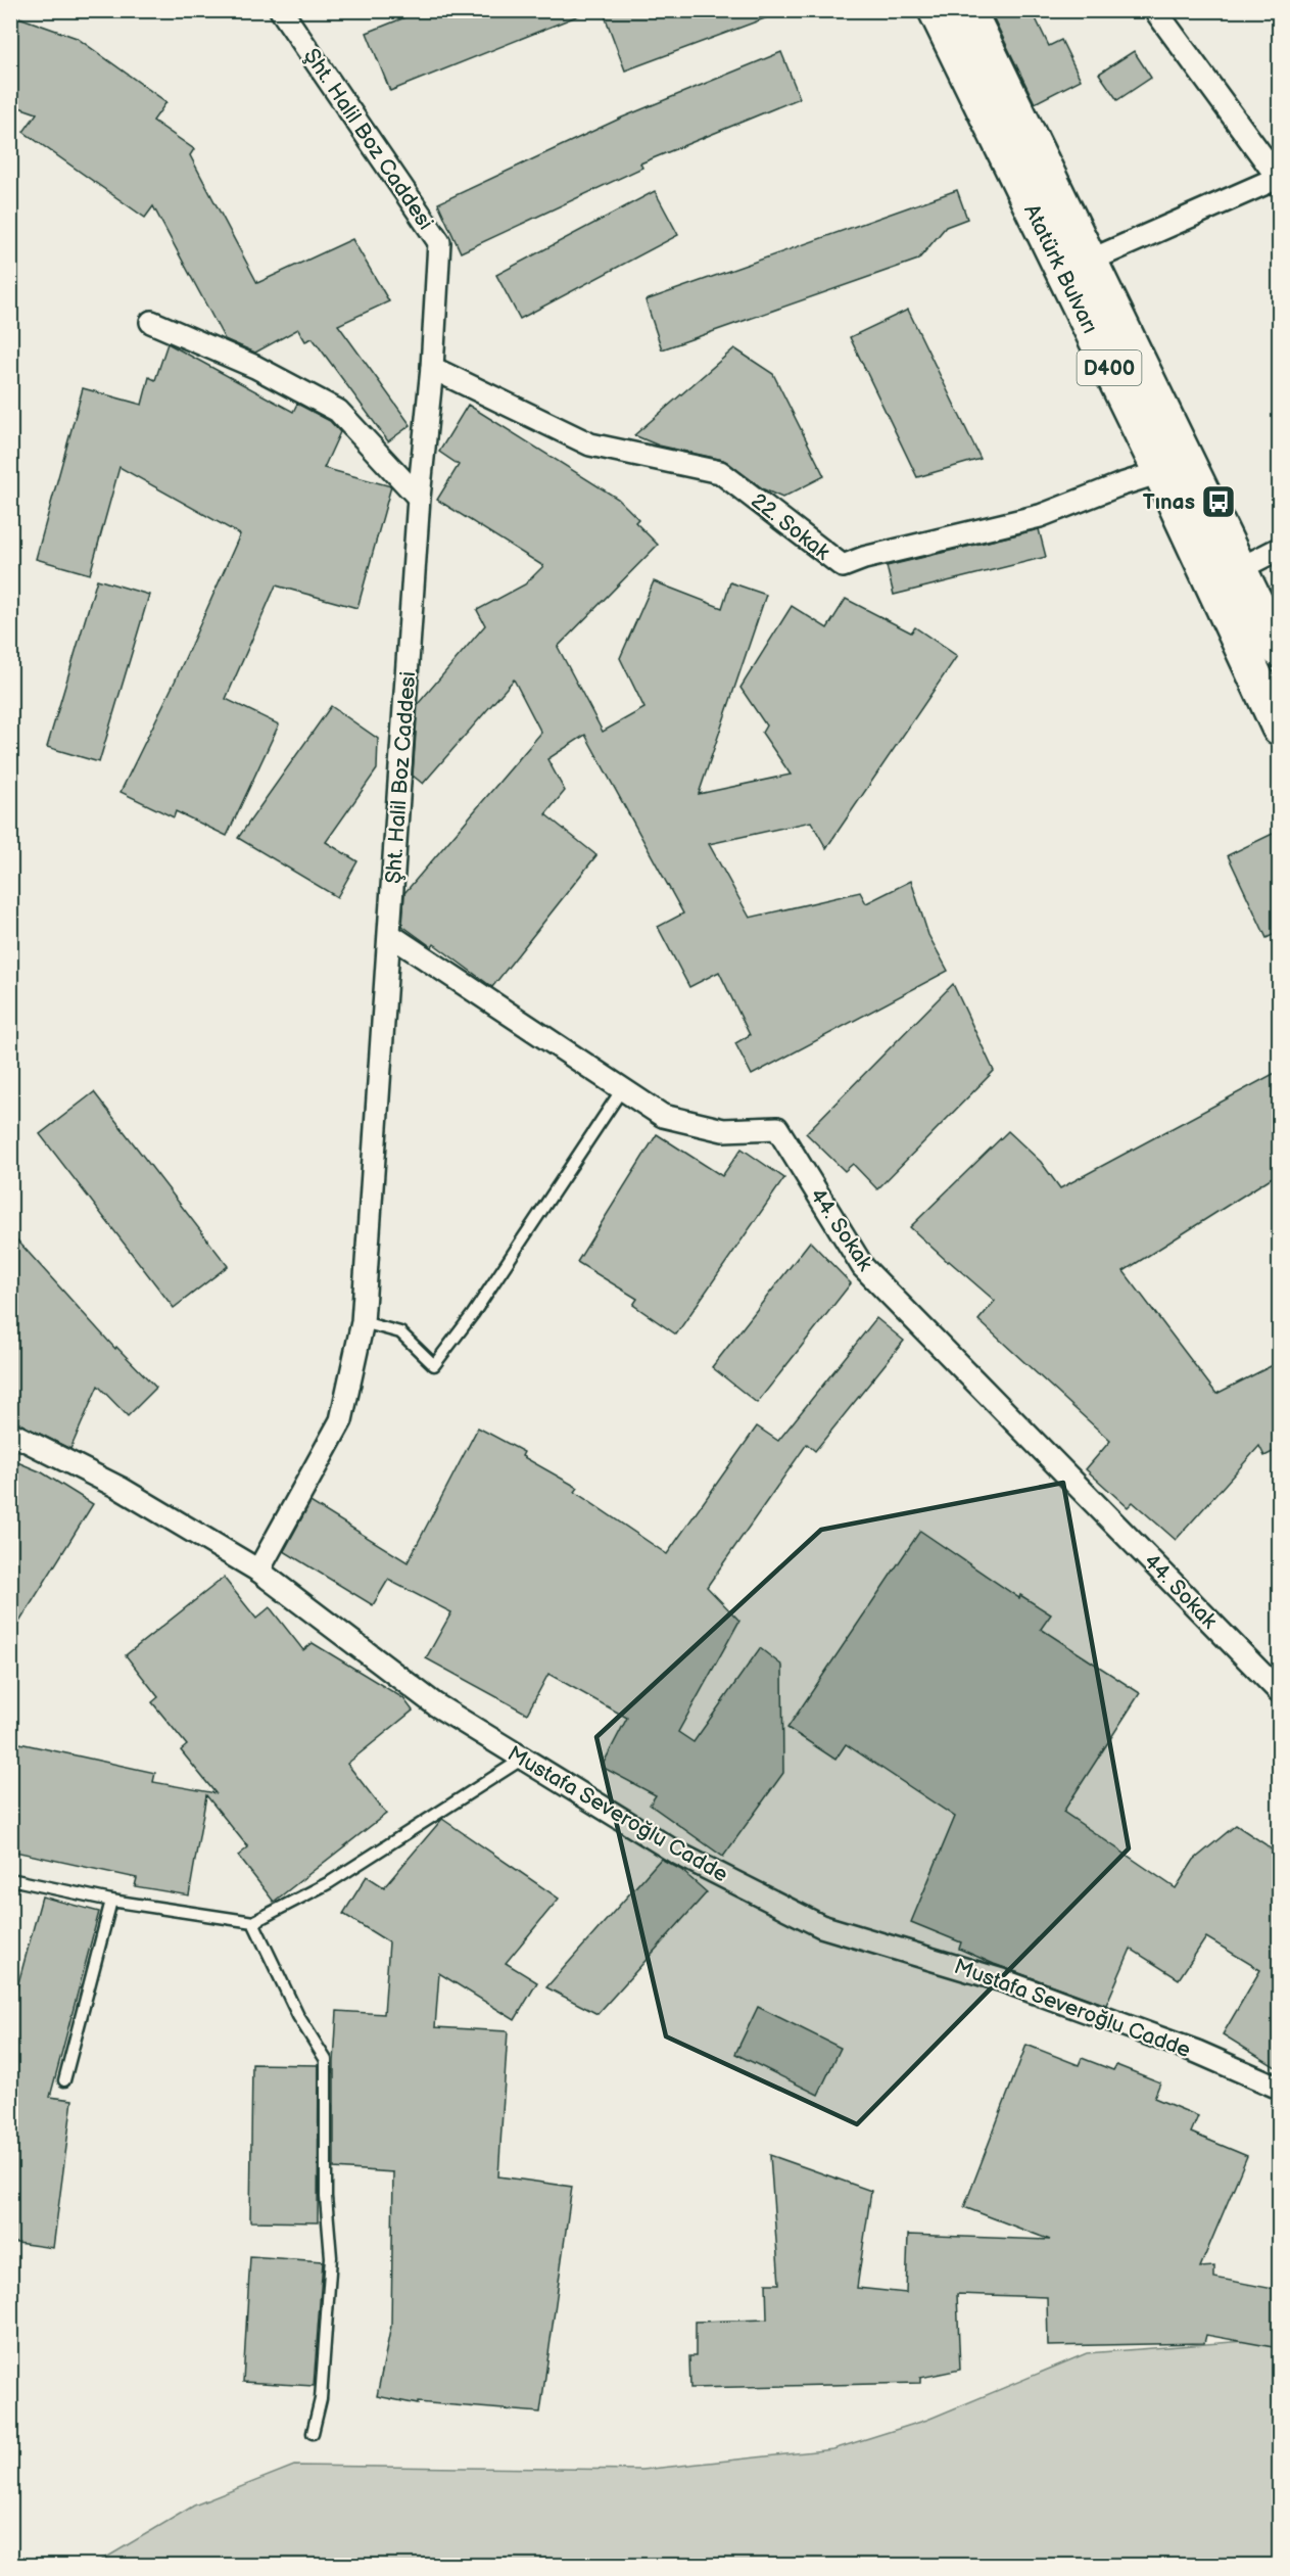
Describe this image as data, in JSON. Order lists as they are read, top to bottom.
{
  "streets": {
    "main road": ["Atatürk Bulvarı", "D400"],
    "street": [
      "Şht. Halil Boz Caddesi",
      "22. Sokak",
      "44. Sokak",
      "Mustafa Severoğlu Cadde"
    ]
  },
  "crossings": [
    ["Şht. Halil Boz Caddesi", "22. Sokak"],
    ["Şht. Halil Boz Caddesi", "44. Sokak"],
    ["Şht. Halil Boz Caddesi", "Mustafa Severoğlu Cadde"],
    ["Atatürk Bulvarı", "22. Sokak"]
  ],
  "places": {
    "bus stop": ["Tınas"]
  }
}
